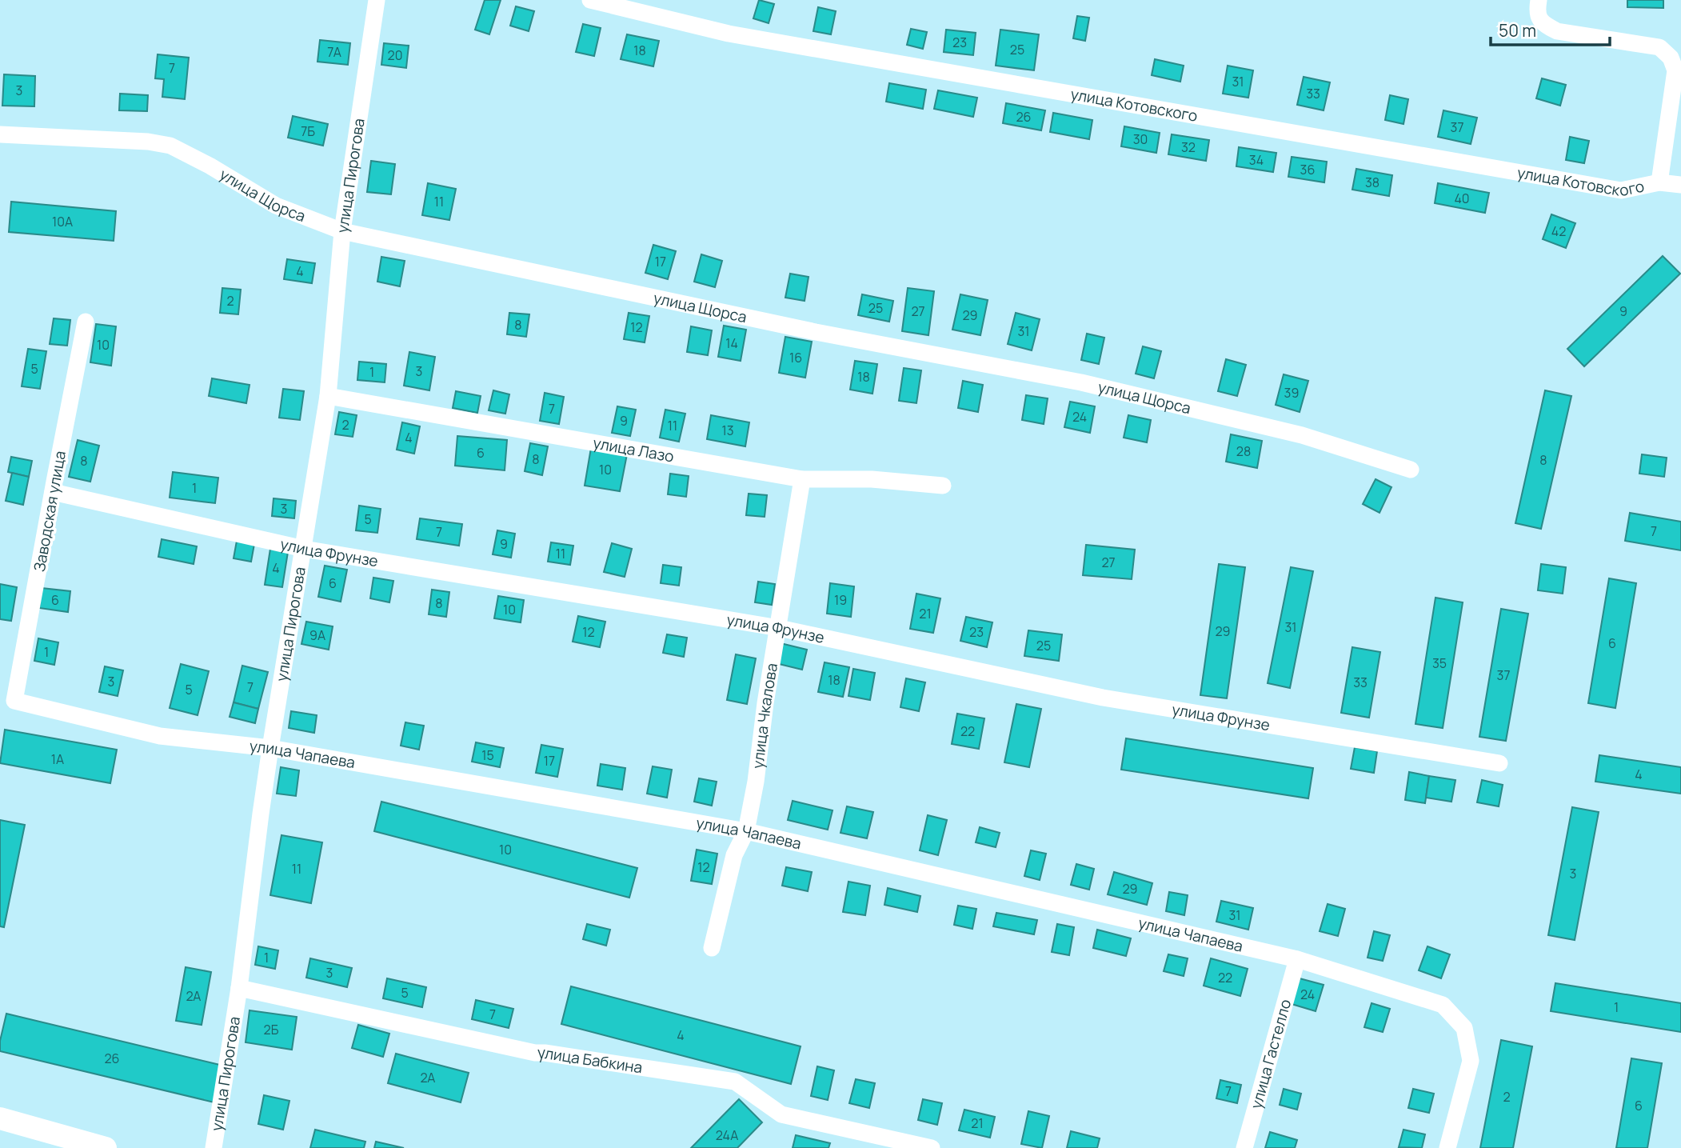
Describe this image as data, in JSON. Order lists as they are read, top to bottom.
{
  "streets": {
    "street": [
      "улица Котовского",
      "улица Пирогова",
      "улица Щорса",
      "улица Лазо",
      "Заводская улица",
      "улица Фрунзе",
      "улица Чкалова",
      "улица Чапаева",
      "улица Гастелло",
      "улица Бабкина"
    ]
  },
  "crossings": [
    ["улица Пирогова", "улица Щорса"],
    ["улица Пирогова", "улица Лазо"],
    ["улица Пирогова", "улица Фрунзе"],
    ["улица Пирогова", "улица Чапаева"],
    ["улица Пирогова", "улица Бабкина"],
    ["улица Лазо", "улица Чкалова"],
    ["Заводская улица", "улица Фрунзе"],
    ["Заводская улица", "улица Чапаева"],
    ["улица Фрунзе", "улица Чкалова"],
    ["улица Чкалова", "улица Чапаева"],
    ["улица Чапаева", "улица Гастелло"]
  ],
  "house_numbers": [
    "23",
    "25",
    "18",
    "7А",
    "20",
    "7",
    "31",
    "3",
    "33",
    "26",
    "37",
    "7Б",
    "30",
    "32",
    "34",
    "36",
    "38",
    "40",
    "11",
    "10А",
    "42",
    "17",
    "4",
    "2",
    "25",
    "27",
    "9",
    "29",
    "8",
    "12",
    "31",
    "14",
    "10",
    "16",
    "5",
    "3",
    "1",
    "18",
    "39",
    "7",
    "24",
    "9",
    "2",
    "11",
    "13",
    "4",
    "28",
    "6",
    "8",
    "8",
    "8",
    "10",
    "1",
    "3",
    "5",
    "7",
    "7",
    "9",
    "11",
    "27",
    "4",
    "6",
    "6",
    "19",
    "8",
    "10",
    "21",
    "31",
    "29",
    "12",
    "23",
    "9А",
    "6",
    "25",
    "1",
    "35",
    "37",
    "18",
    "3",
    "33",
    "7",
    "5",
    "22",
    "15",
    "1А",
    "17",
    "4",
    "10",
    "12",
    "11",
    "3",
    "29",
    "31",
    "1",
    "3",
    "22",
    "5",
    "24",
    "2А",
    "1",
    "7",
    "2Б",
    "4",
    "26",
    "2А",
    "7",
    "2",
    "6",
    "21",
    "24А"
  ],
  "scale_bar": "50 m"
}
